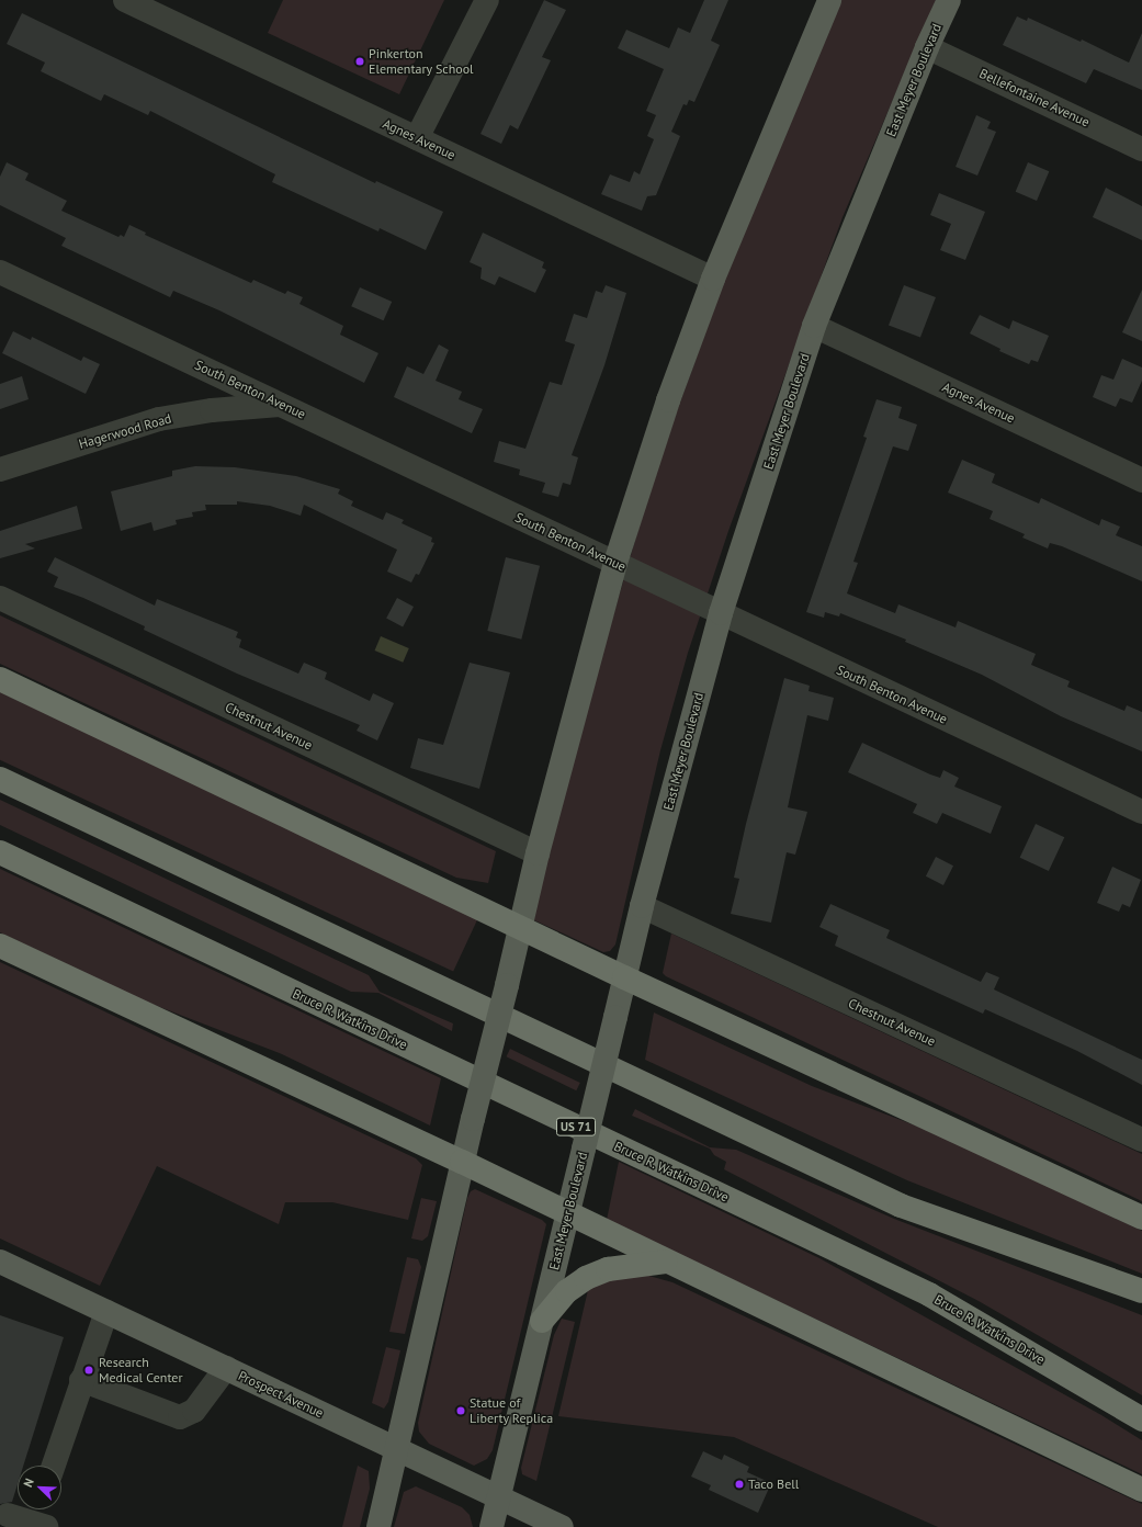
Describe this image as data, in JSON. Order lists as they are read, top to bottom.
{
  "streets": {
    "highway": ["Bruce R. Watkins Drive", "US 71"],
    "main road": ["East Meyer Boulevard", "Prospect Avenue"],
    "street": [
      "Bellefontaine Avenue",
      "Agnes Avenue",
      "South Benton Avenue",
      "Hagerwood Road",
      "Chestnut Avenue"
    ]
  },
  "crossings": [
    ["East Meyer Boulevard", "Bellefontaine Avenue"],
    ["East Meyer Boulevard", "Agnes Avenue"],
    ["East Meyer Boulevard", "South Benton Avenue"],
    ["East Meyer Boulevard", "Chestnut Avenue"],
    ["East Meyer Boulevard", "Prospect Avenue"],
    ["South Benton Avenue", "Hagerwood Road"]
  ],
  "places": [
    "Pinkerton Elementary School",
    "Research Medical Center",
    "Statue of Liberty Replica",
    "Taco Bell"
  ],
  "north": "top left"
}
